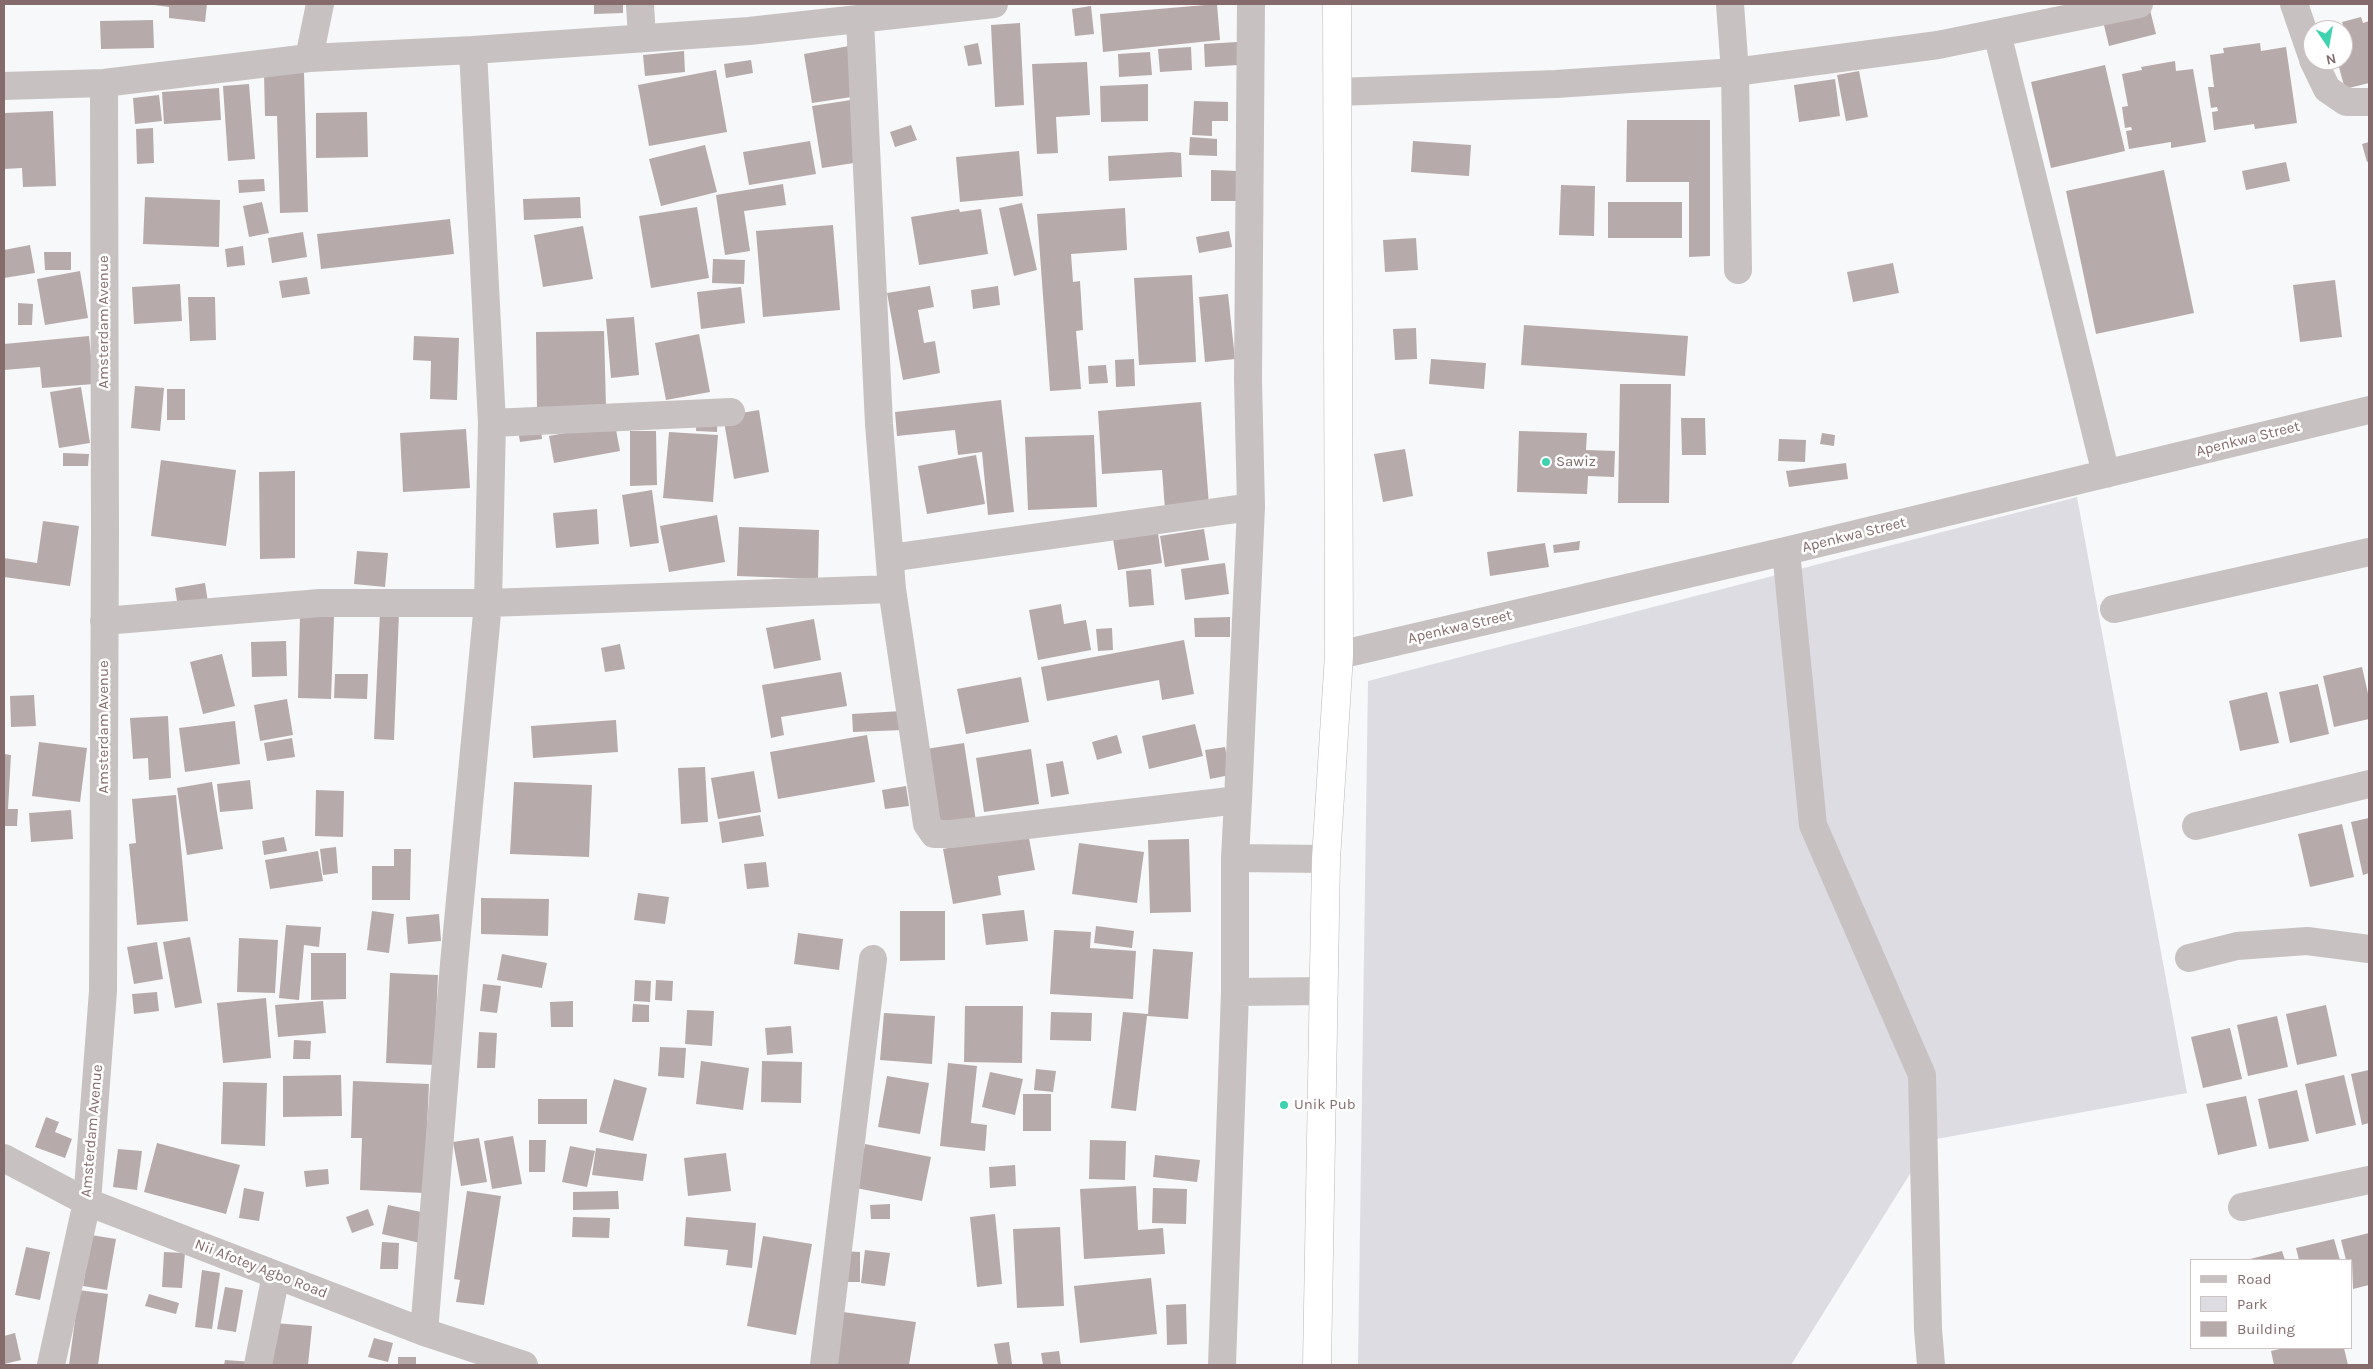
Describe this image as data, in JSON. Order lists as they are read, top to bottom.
{
  "streets": {
    "street": ["Amsterdam Avenue", "Apenkwa Street", "Nii Afotey Agbo Road"]
  },
  "crossings": [
    ["Amsterdam Avenue", "Nii Afotey Agbo Road"]
  ],
  "places": ["Sawiz", "Unik Pub"],
  "legend": ["Road", "Park", "Building"],
  "north": "bottom"
}
